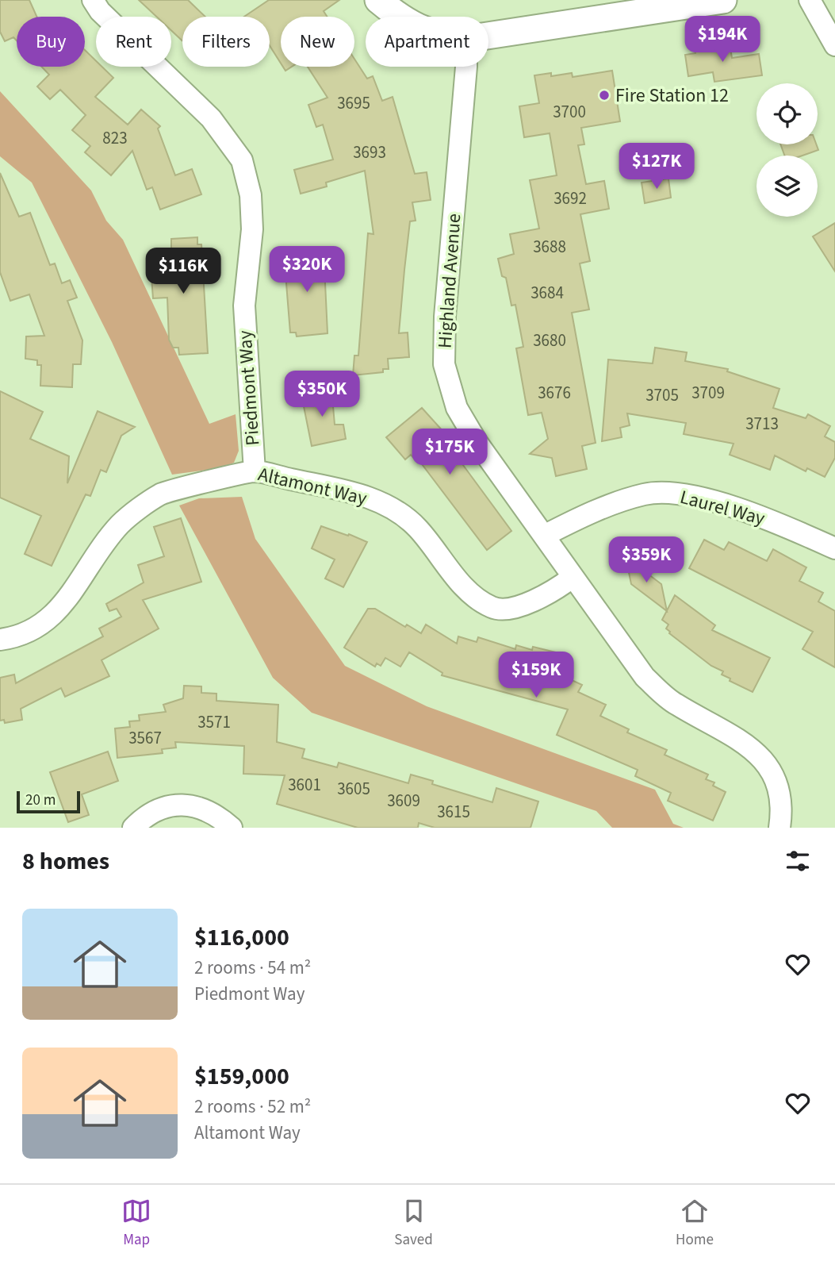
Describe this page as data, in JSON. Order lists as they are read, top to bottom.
{
  "streets": {
    "street": [
      "Highland Avenue",
      "Piedmont Way",
      "Altamont Way",
      "Laurel Way"
    ]
  },
  "crossings": [
    ["Highland Avenue", "Altamont Way"],
    ["Highland Avenue", "Laurel Way"],
    ["Piedmont Way", "Altamont Way"]
  ],
  "places": ["Fire Station 12"],
  "house_numbers": [
    "3695",
    "3700",
    "823",
    "3693",
    "3692",
    "3688",
    "3684",
    "3680",
    "3676",
    "3709",
    "3705",
    "3713",
    "3571",
    "3567",
    "3601",
    "3605",
    "3609",
    "3615"
  ],
  "scale_bar": "20 m",
  "page": {
    "price": [
      "$194K",
      "$127K",
      "$320K",
      "$116K",
      "$350K",
      "$175K",
      "$359K",
      "$159K"
    ],
    "chip": [
      "Buy",
      "Rent",
      "Filters",
      "New",
      "Apartment"
    ],
    "scale": "20 m",
    "heading": "8 homes",
    "list": [
      {
        "name": "$116,000",
        "note": "2 rooms · 54 m² · Piedmont Way"
      },
      {
        "name": "$159,000",
        "note": "2 rooms · 52 m² · Altamont Way"
      }
    ],
    "tabs": ["Map", "Saved", "Home"]
  }
}
